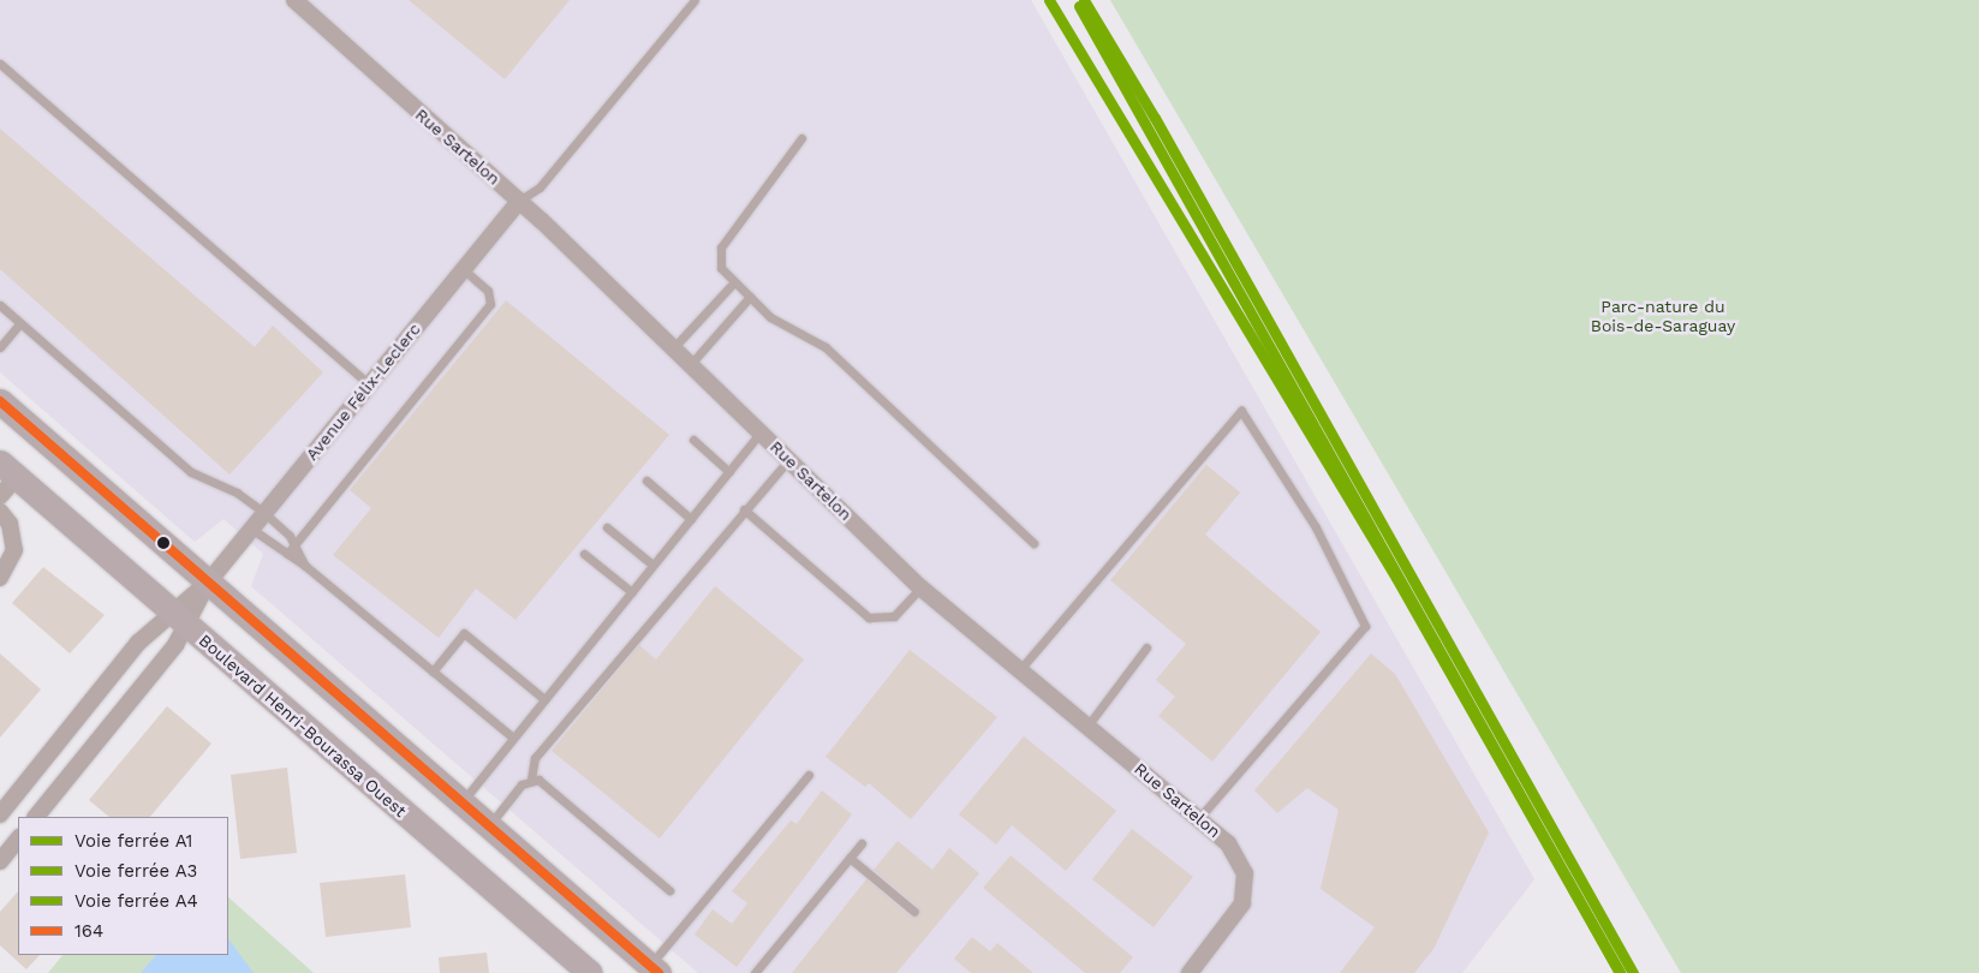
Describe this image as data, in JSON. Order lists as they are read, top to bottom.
{
  "streets": {
    "main road": ["Boulevard Henri-Bourassa Ouest"],
    "street": ["Rue Sartelon", "Avenue Félix-Leclerc"]
  },
  "crossings": [
    ["Rue Sartelon", "Avenue Félix-Leclerc"],
    ["Avenue Félix-Leclerc", "Boulevard Henri-Bourassa Ouest"]
  ],
  "parks": ["Parc-nature du Bois-de-Saraguay"],
  "lines": [
    "rail line A1",
    "rail line A3",
    "rail line A4",
    "transit line 164"
  ],
  "legend": [
    "Voie ferrée A1",
    "Voie ferrée A3",
    "Voie ferrée A4",
    "164"
  ]
}
